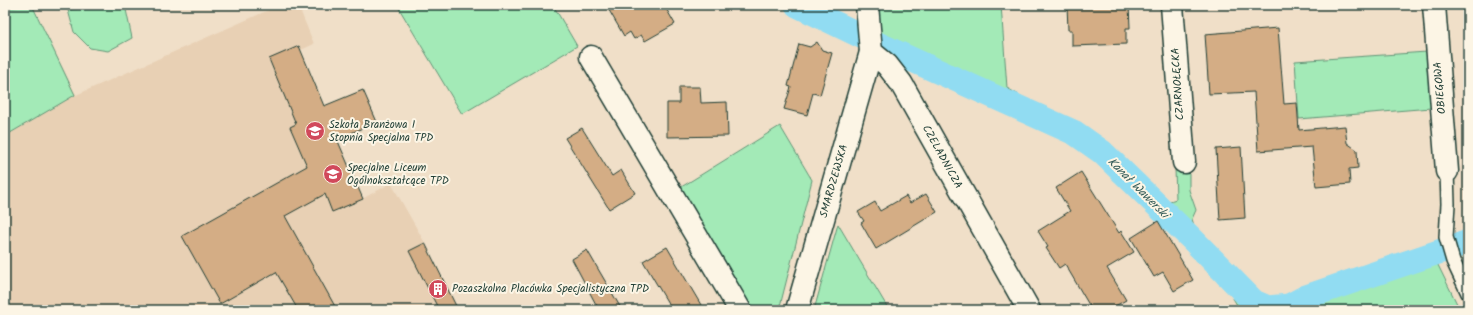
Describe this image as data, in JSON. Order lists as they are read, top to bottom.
{
  "streets": {
    "street": [
      "CZARNOŁĘCKA",
      "OBIEGOWA",
      "CZELADNICZA",
      "SMARDZEWSKA"
    ]
  },
  "crossings": [
    ["CZELADNICZA", "SMARDZEWSKA"]
  ],
  "water": ["Kanał Wawerski"],
  "places": {
    "school or university": ["Szkoła Branżowa I Stopnia Specjalna TPD", "Specjalne Liceum Ogólnokształcące TPD"],
    "building": ["Pozaszkolna Placówka Specjalistyczna TPD"]
  }
}
